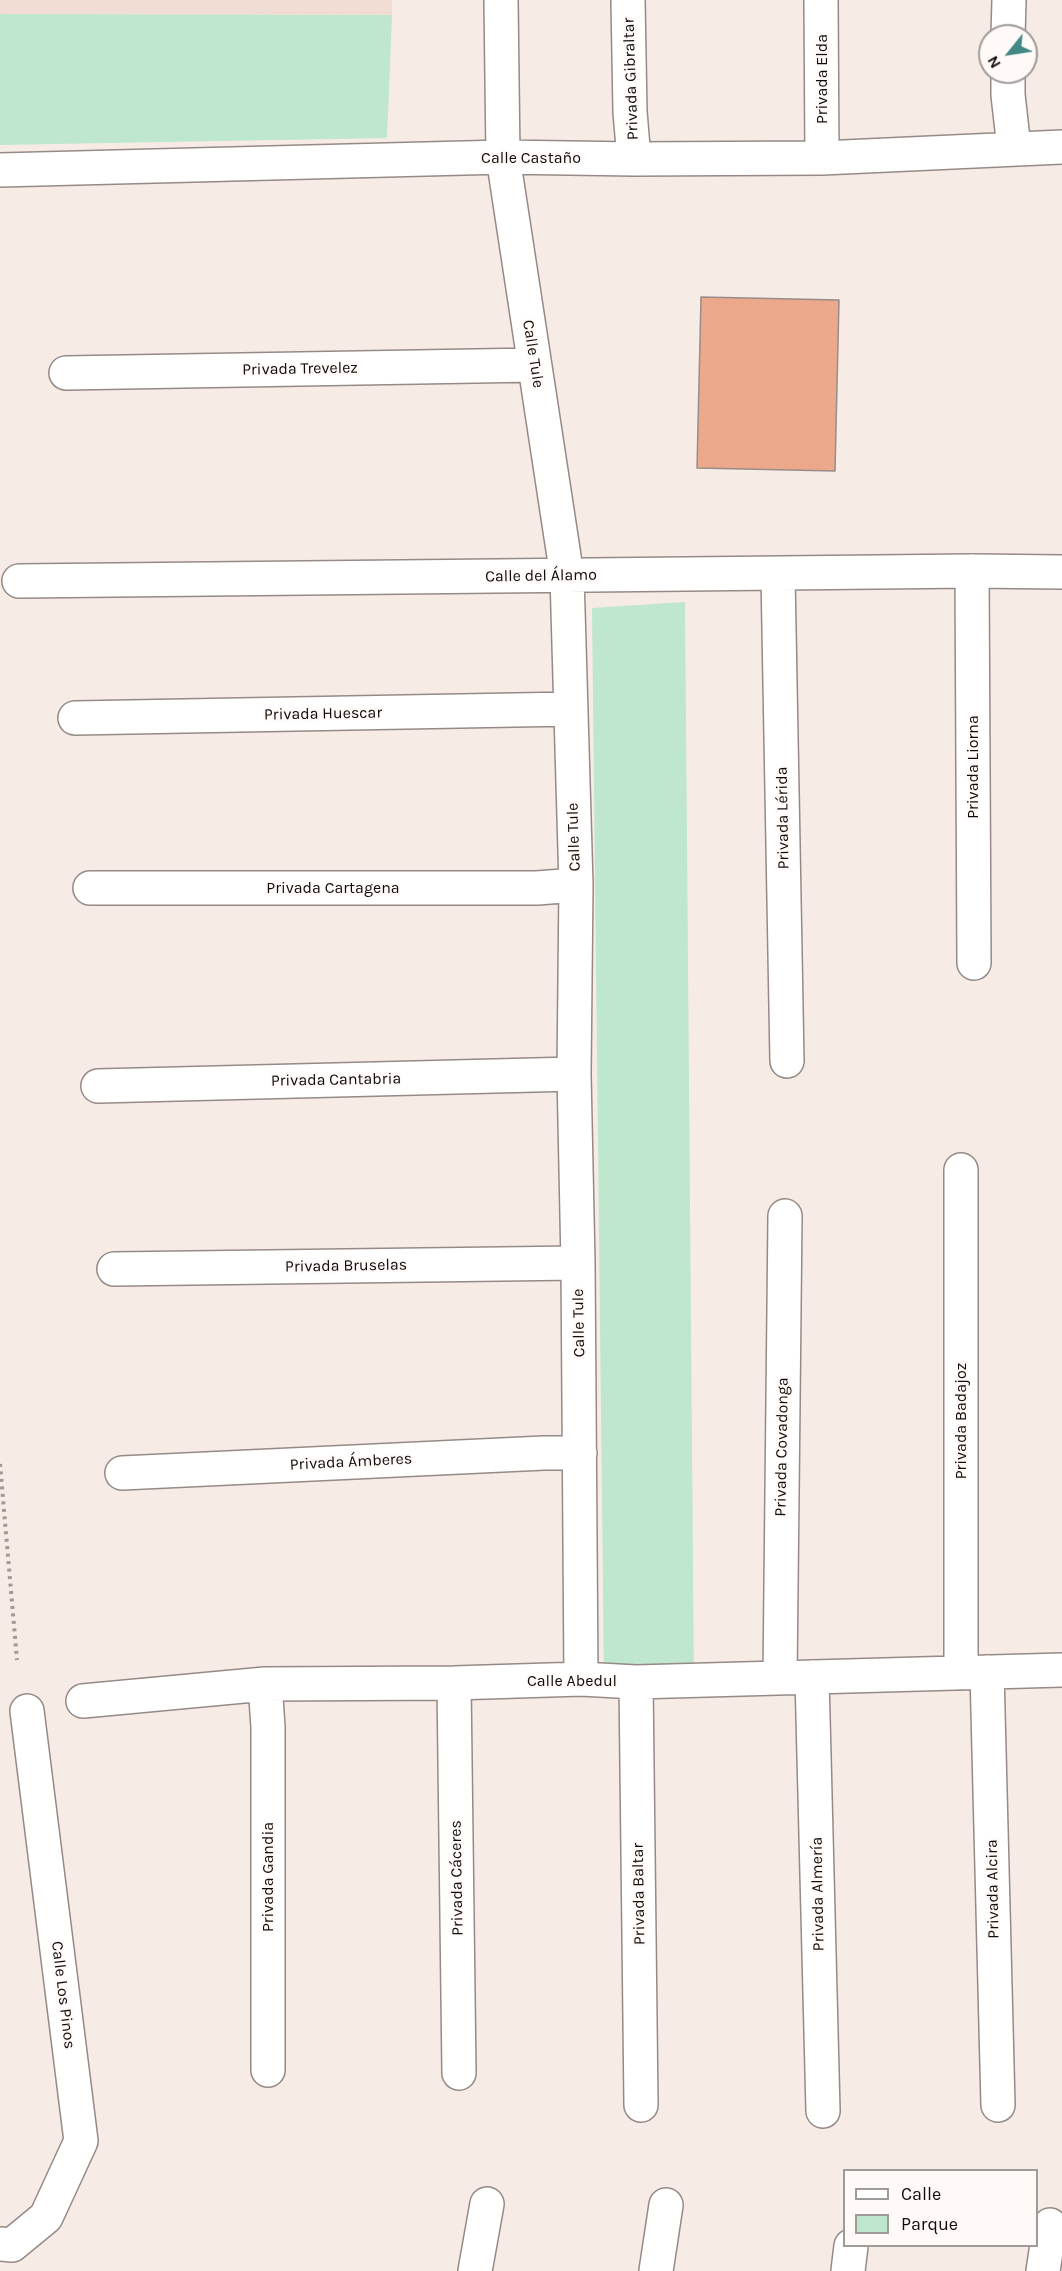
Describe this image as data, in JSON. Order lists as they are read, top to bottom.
{
  "streets": {
    "street": [
      "Privada Gibraltar",
      "Privada Elda",
      "Calle Castaño",
      "Calle Tule",
      "Privada Trevelez",
      "Calle del Álamo",
      "Privada Huescar",
      "Privada Liorna",
      "Privada Lérida",
      "Privada Cartagena",
      "Privada Cantabria",
      "Privada Bruselas",
      "Privada Badajoz",
      "Privada Covadonga",
      "Privada Ámberes",
      "Calle Abedul",
      "Privada Gandia",
      "Privada Cáceres",
      "Privada Alcira",
      "Privada Baltar",
      "Privada Almería",
      "Calle Los Pinos"
    ]
  },
  "crossings": [
    ["Privada Gibraltar", "Calle Castaño"],
    ["Privada Elda", "Calle Castaño"],
    ["Calle Castaño", "Calle Tule"],
    ["Calle Tule", "Privada Trevelez"],
    ["Calle Tule", "Calle del Álamo"],
    ["Calle Tule", "Privada Huescar"],
    ["Calle Tule", "Privada Cartagena"],
    ["Calle Tule", "Privada Cantabria"],
    ["Calle Tule", "Privada Bruselas"],
    ["Calle Tule", "Privada Ámberes"],
    ["Calle Tule", "Calle Abedul"],
    ["Calle del Álamo", "Privada Liorna"],
    ["Calle del Álamo", "Privada Lérida"],
    ["Privada Badajoz", "Calle Abedul"],
    ["Privada Badajoz", "Privada Alcira"],
    ["Privada Covadonga", "Calle Abedul"],
    ["Calle Abedul", "Privada Gandia"],
    ["Calle Abedul", "Privada Cáceres"],
    ["Calle Abedul", "Privada Alcira"],
    ["Calle Abedul", "Privada Baltar"],
    ["Calle Abedul", "Privada Almería"]
  ],
  "legend": ["Calle", "Parque"],
  "north": "bottom left"
}
